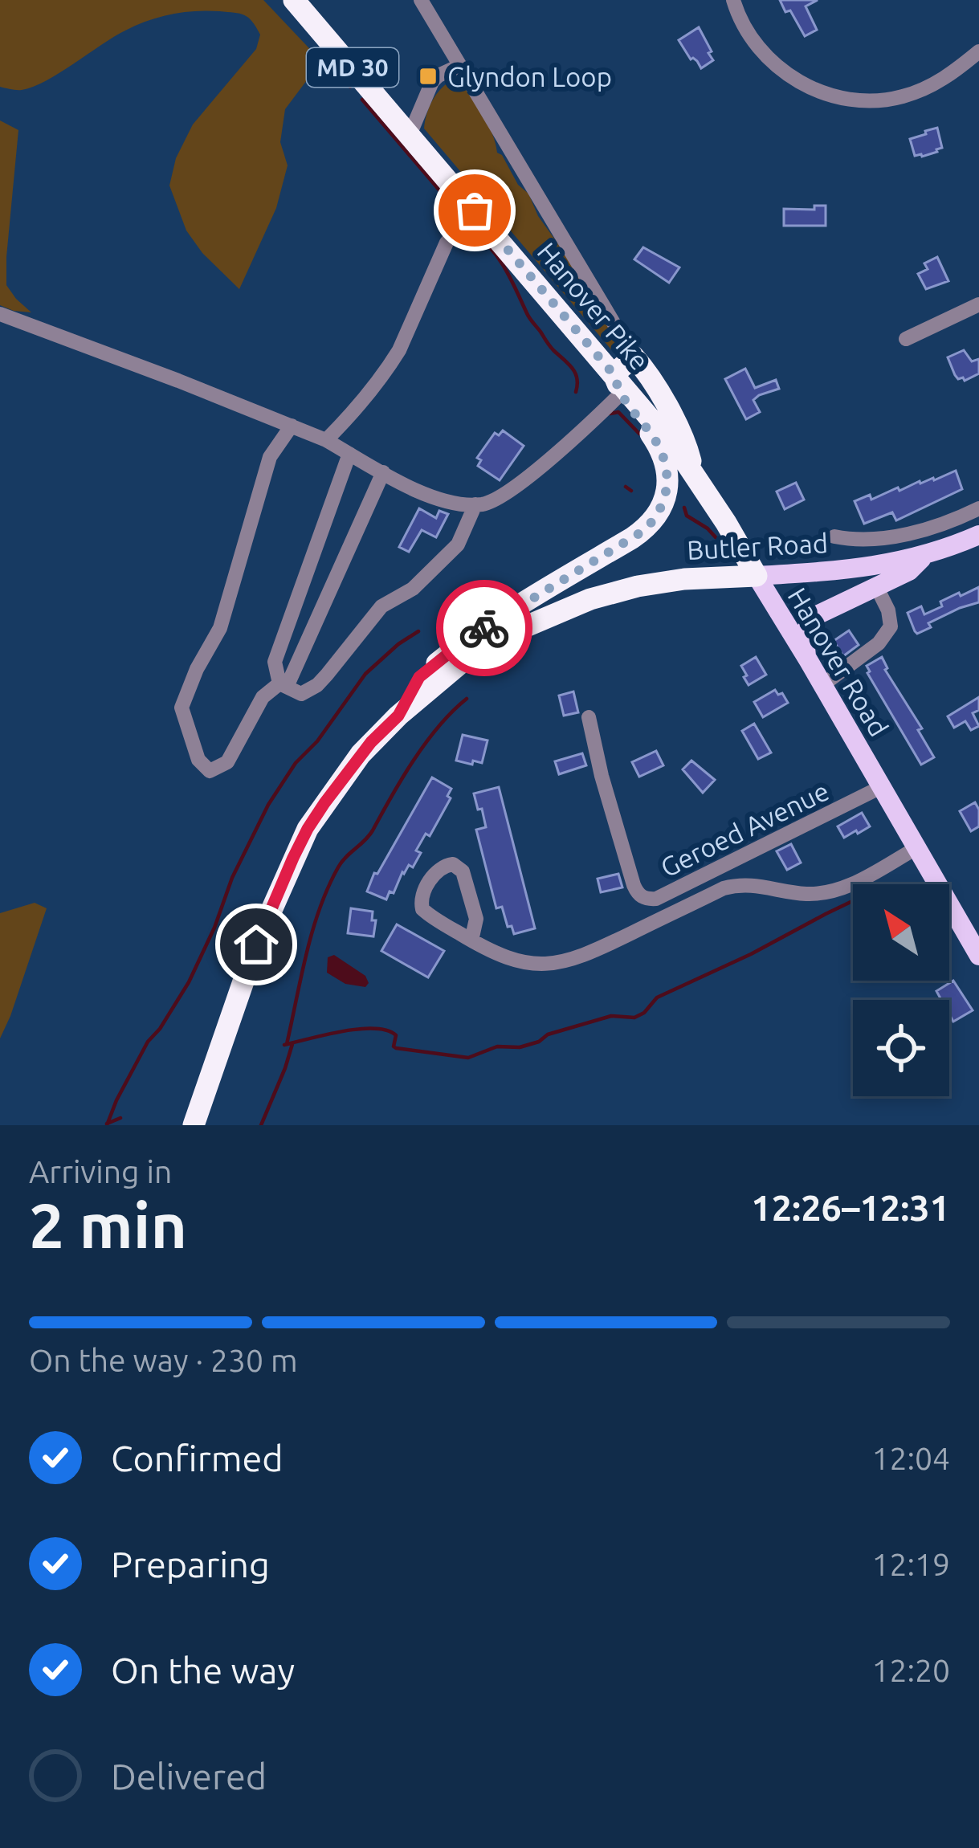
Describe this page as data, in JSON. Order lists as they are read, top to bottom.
{
  "streets": {
    "highway": ["MD 30", "Hanover Pike", "Butler Road"],
    "main road": ["Hanover Road"],
    "street": ["Geroed Avenue"]
  },
  "crossings": [
    ["MD 30", "Hanover Road"],
    ["MD 30", "Geroed Avenue"],
    ["Hanover Pike", "Butler Road"],
    ["Hanover Pike", "Hanover Road"],
    ["Butler Road", "Hanover Road"],
    ["Hanover Road", "Geroed Avenue"]
  ],
  "places": {
    "transit": ["Glyndon Loop"]
  },
  "north": "top left",
  "page": {
    "heading": ["2 min", "Arriving in", "12:26–12:31"],
    "bar": "On the way · 230 m",
    "list": [
      ["Confirmed", "12:04"],
      ["Preparing", "12:19"],
      ["On the way", "12:20"],
      "Delivered"
    ]
  }
}
